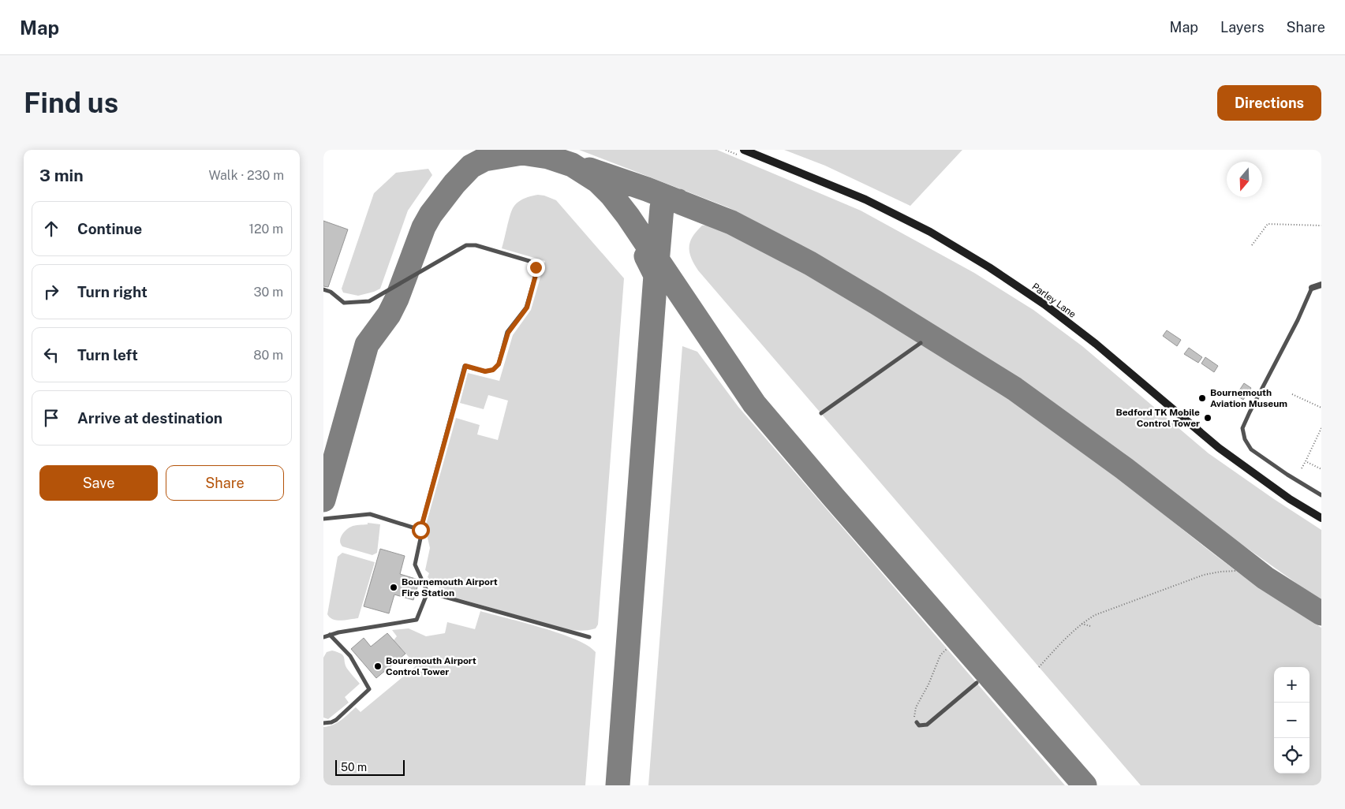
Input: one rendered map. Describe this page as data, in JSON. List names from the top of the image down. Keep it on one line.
{"streets":{"main road":["Parley Lane"]},"places":["Bournemouth Aviation Museum","Bedford TK Mobile Control Tower","Bournemouth Airport Fire Station","Bouremouth Airport Control Tower"],"scale_bar":"50 m","north":"bottom","page":{"header":"Map","nav":["Map","Layers","Share"],"buttons":["Directions",["Save","Share"]],"title":"Find us","heading":["3 min","Walk · 230 m"],"list":[["Continue","120 m"],["Turn right","30 m"],["Turn left","80 m"],"Arrive at destination"],"map_buttons":["+","−"],"scale":"50 m"}}
